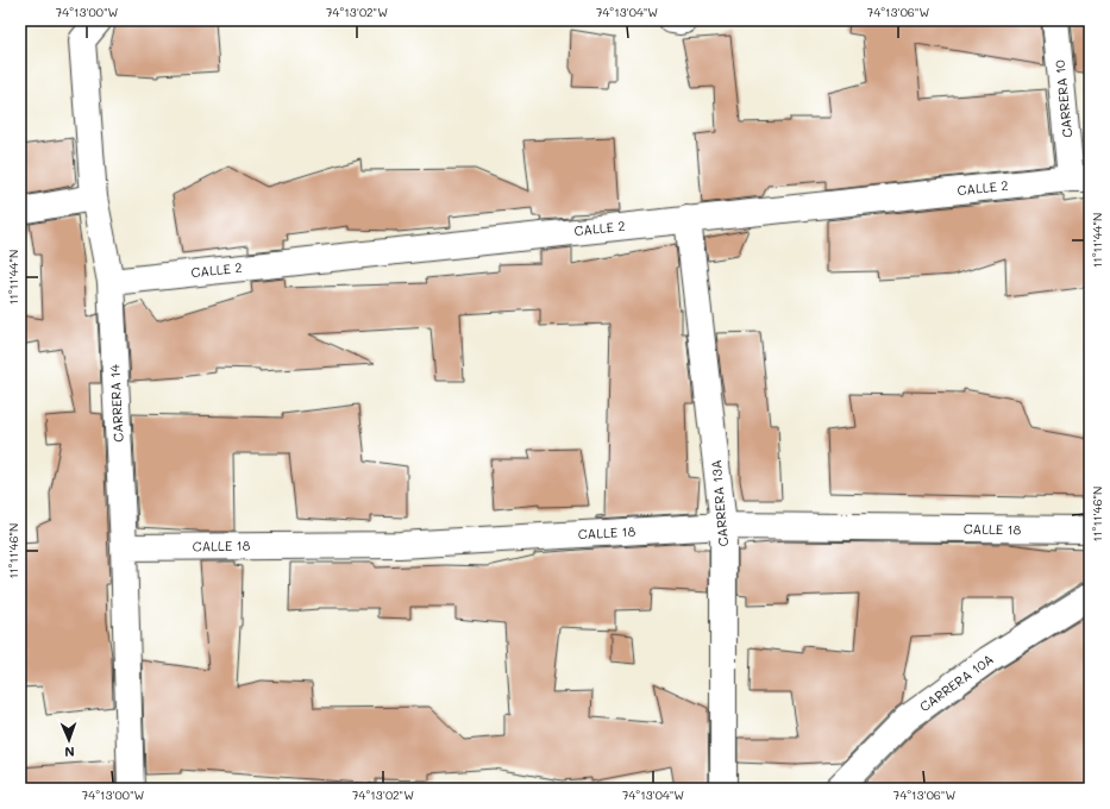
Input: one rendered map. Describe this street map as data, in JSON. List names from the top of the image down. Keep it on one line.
{"streets":{"street":["CARRERA 10","CALLE 2","CARRERA 14","CARRERA 13A","CALLE 18","CARRERA 10A"]},"crossings":[["CARRERA 10","CALLE 2"],["CALLE 2","CARRERA 14"],["CALLE 2","CARRERA 13A"],["CARRERA 14","CALLE 18"],["CARRERA 13A","CALLE 18"]],"north":"bottom","coordinates":["74°13'00\"W","74°13'02\"W","74°13'04\"W","74°13'06\"W","11°11'44\"N","11°11'46\"N"]}
